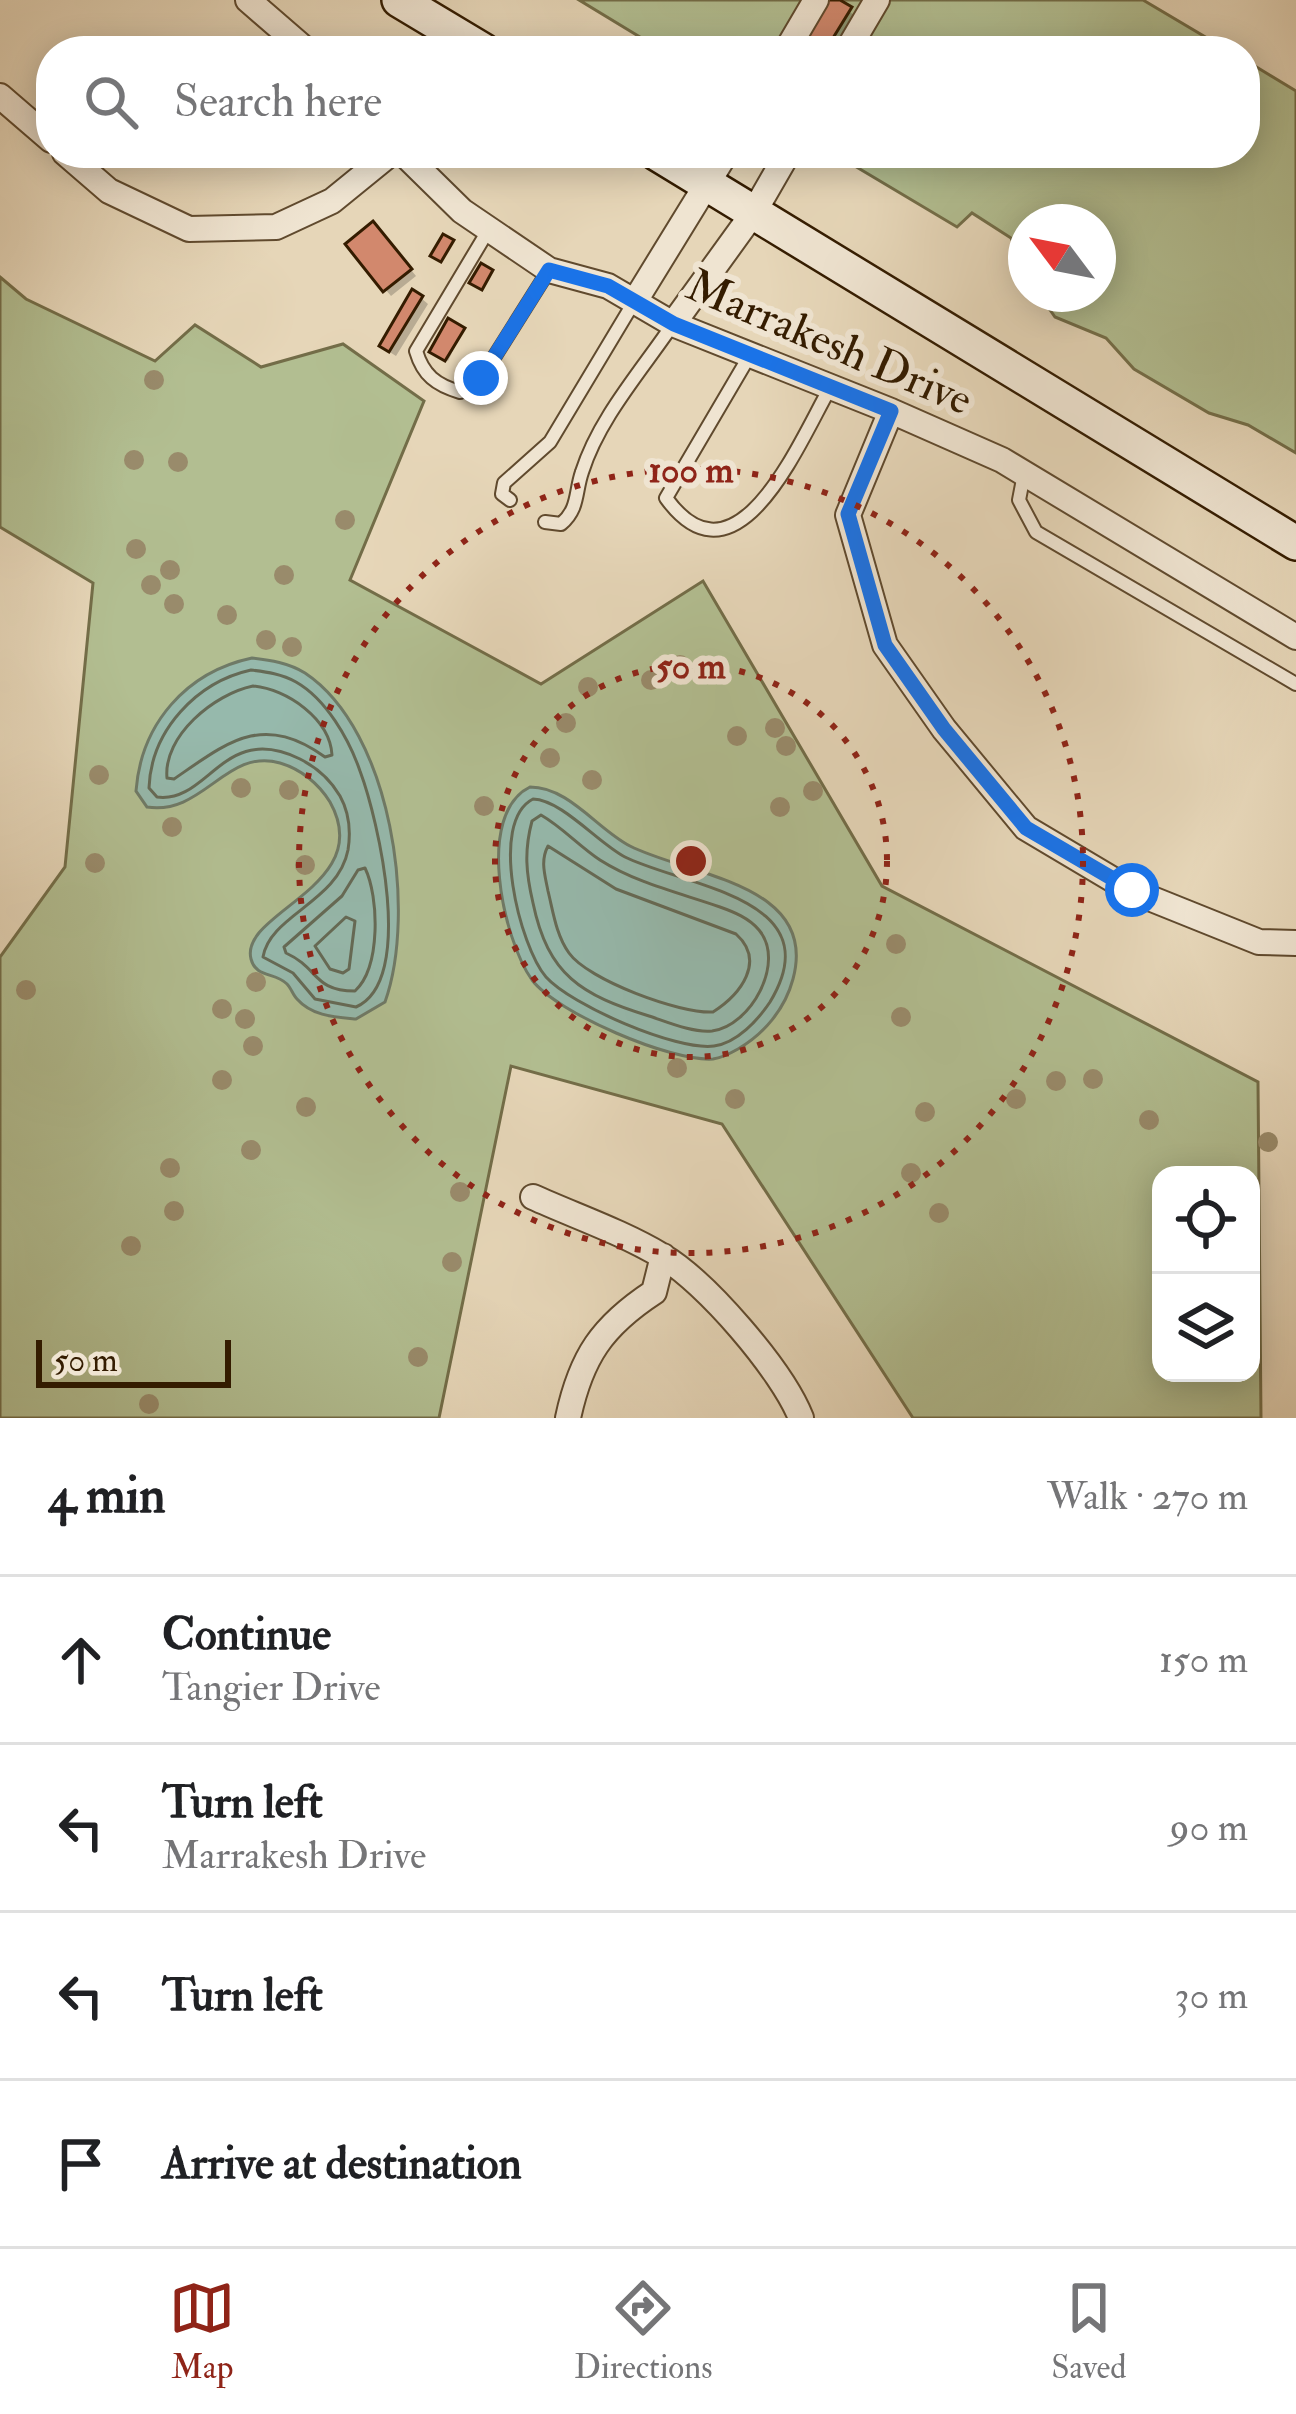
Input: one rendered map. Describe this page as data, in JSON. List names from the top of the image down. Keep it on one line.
{"streets":{"street":["Marrakesh Drive"]},"scale_bar":"50 m","north":"top left","page":{"search":"Search here","scale":"50 m","heading":["4 min","Walk · 270 m"],"list":[["Continue","Tangier Drive","150 m"],["Turn left","Marrakesh Drive","90 m"],["Turn left","30 m"],"Arrive at destination"],"nav":["Map","Directions","Saved"]},"rings":["100 m","50 m"]}
